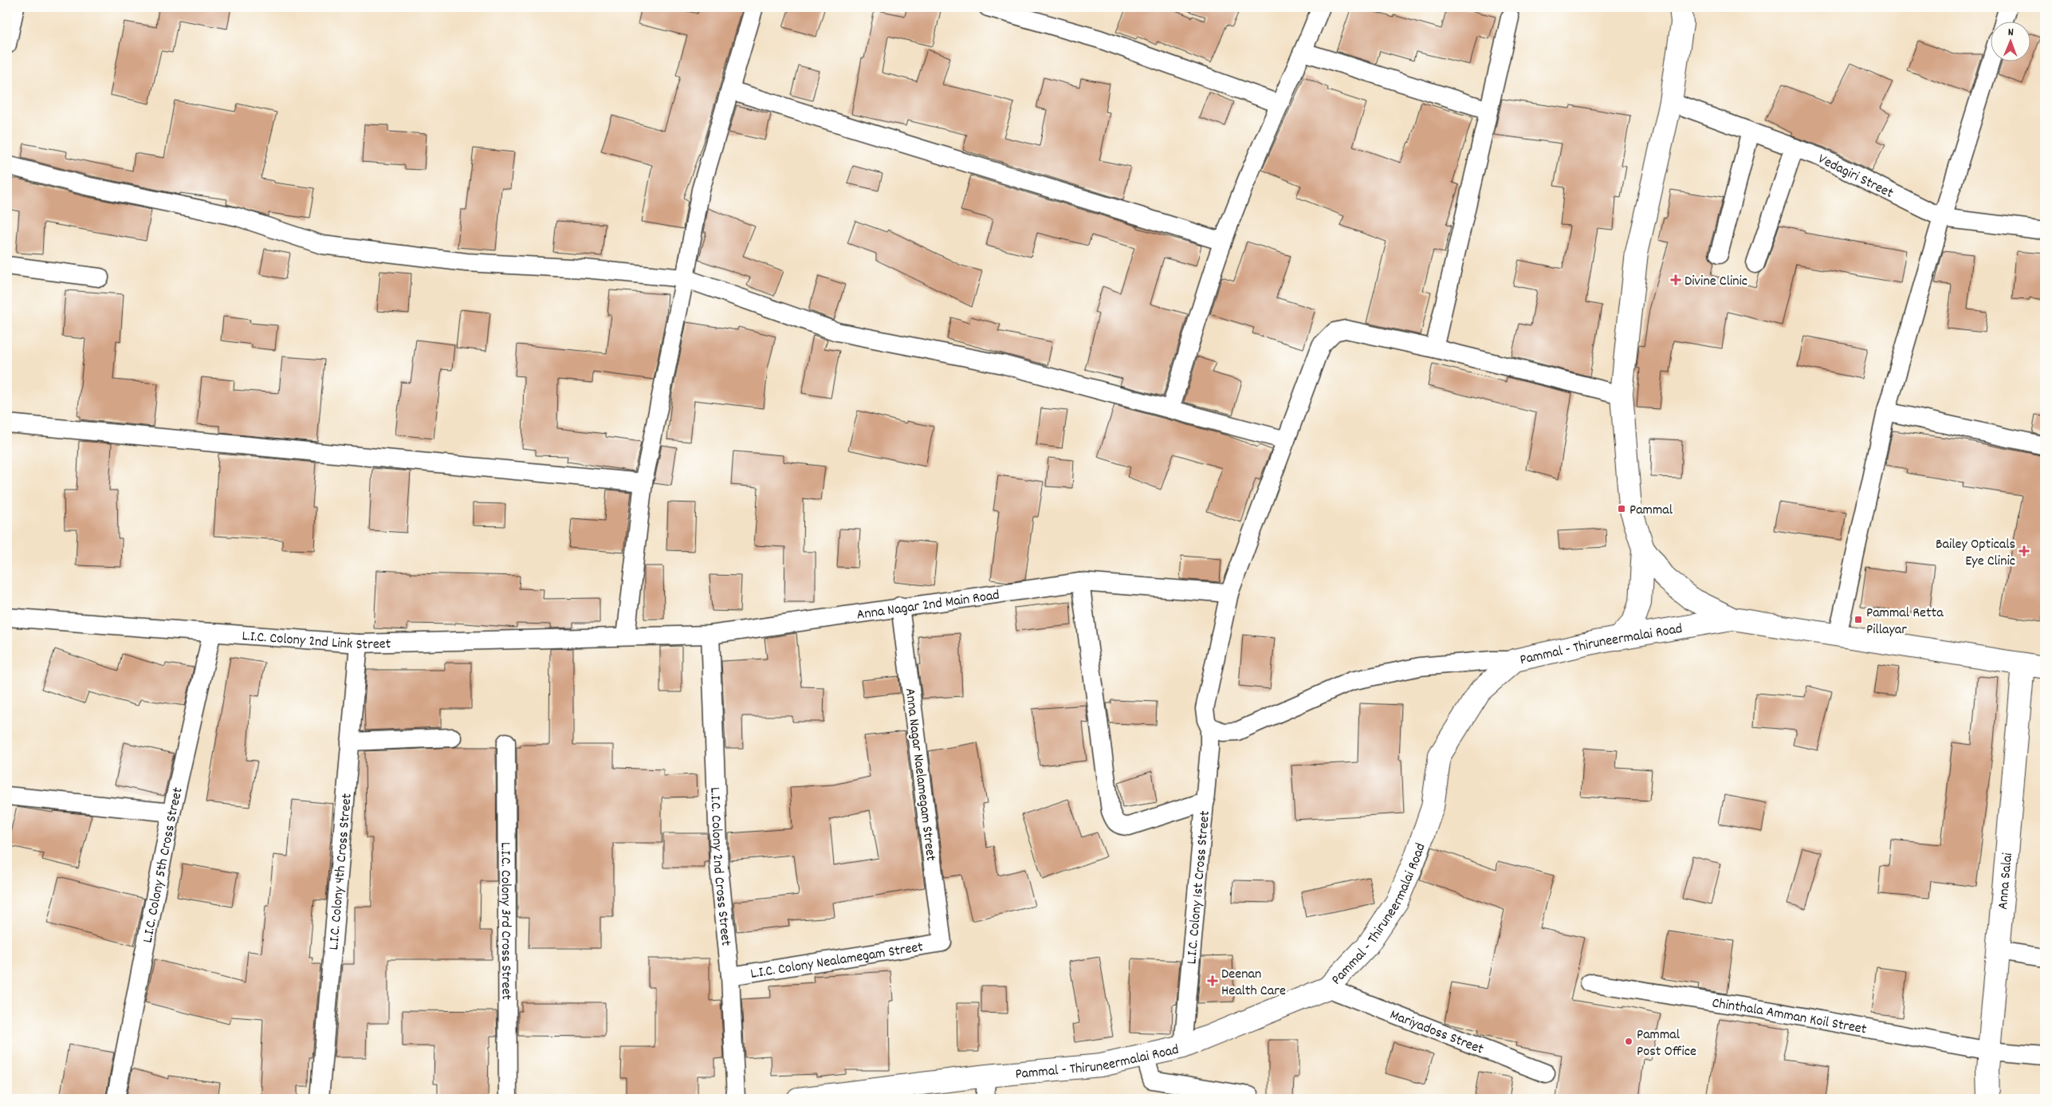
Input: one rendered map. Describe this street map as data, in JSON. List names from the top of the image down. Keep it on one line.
{"streets":{"street":["Vedagiri Street","Anna Nagar 2nd Main Road","L.I.C. Colony 2nd Link Street","Pammal - Thiruneermalai Road","Anna Nagar Naelamegam Street","L.I.C. Colony 5th Cross Street","L.I.C. Colony 2nd Cross Street","L.I.C. Colony 4th Cross Street","Anna Salai","L.I.C. Colony 1st Cross Street","L.I.C. Colony 3rd Cross Street","L.I.C. Colony Nealamegam Street","Chinthala Amman Koil Street","Mariyadoss Street"]},"crossings":[["Anna Nagar 2nd Main Road","L.I.C. Colony 2nd Link Street"],["Anna Nagar 2nd Main Road","Anna Nagar Naelamegam Street"],["Anna Nagar 2nd Main Road","L.I.C. Colony 2nd Cross Street"],["Anna Nagar 2nd Main Road","L.I.C. Colony 1st Cross Street"],["L.I.C. Colony 2nd Link Street","L.I.C. Colony 5th Cross Street"],["L.I.C. Colony 2nd Link Street","L.I.C. Colony 4th Cross Street"],["Pammal - Thiruneermalai Road","L.I.C. Colony 1st Cross Street"],["Pammal - Thiruneermalai Road","Mariyadoss Street"],["Anna Nagar Naelamegam Street","L.I.C. Colony Nealamegam Street"],["L.I.C. Colony 2nd Cross Street","L.I.C. Colony Nealamegam Street"],["Anna Salai","Chinthala Amman Koil Street"]],"places":{"health":["Divine Clinic","Bailey Opticals Eye Clinic","Deenan Health Care"],"transit":["Pammal","Pammal Retta Pillayar"],"other":["Pammal Post Office"]},"north":"top"}
